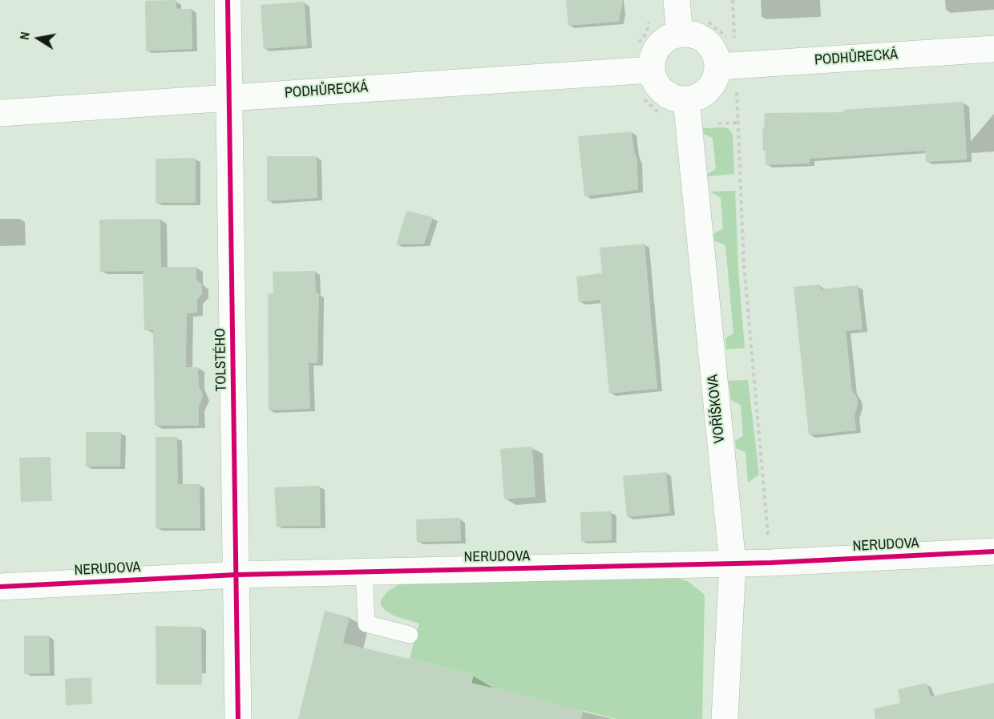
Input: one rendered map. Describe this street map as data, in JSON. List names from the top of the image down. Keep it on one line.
{"streets":{"street":["PODHŮRECKÁ","TOLSTÉHO","VOŘÍŠKOVA","NERUDOVA"]},"crossings":[["PODHŮRECKÁ","TOLSTÉHO"],["PODHŮRECKÁ","VOŘÍŠKOVA"],["TOLSTÉHO","NERUDOVA"],["VOŘÍŠKOVA","NERUDOVA"]],"north":"left"}
